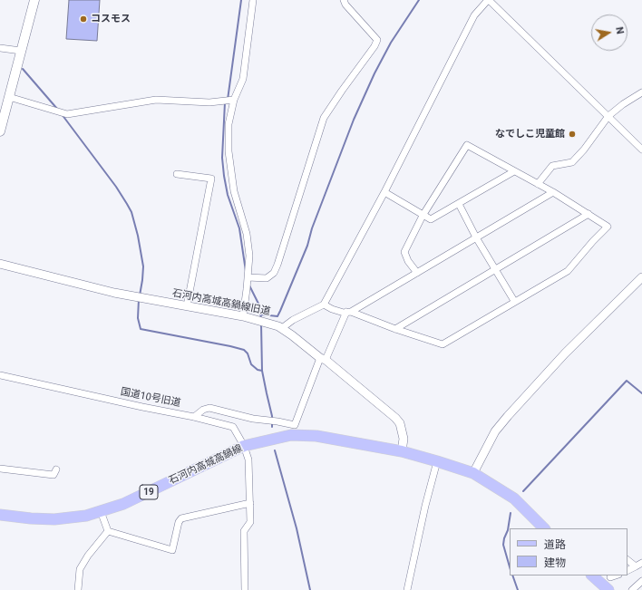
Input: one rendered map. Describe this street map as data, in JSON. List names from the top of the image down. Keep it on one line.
{"streets":{"main road":["石河内高城高鍋線","19"],"street":["石河内高城高鍋線旧道","国道10号旧道"]},"crossings":[["石河内高城高鍋線旧道","石河内高城高鍋線"],["国道10号旧道","石河内高城高鍋線"]],"places":["コスモス","なでしこ児童館"],"legend":["道路","建物"],"north":"right"}
